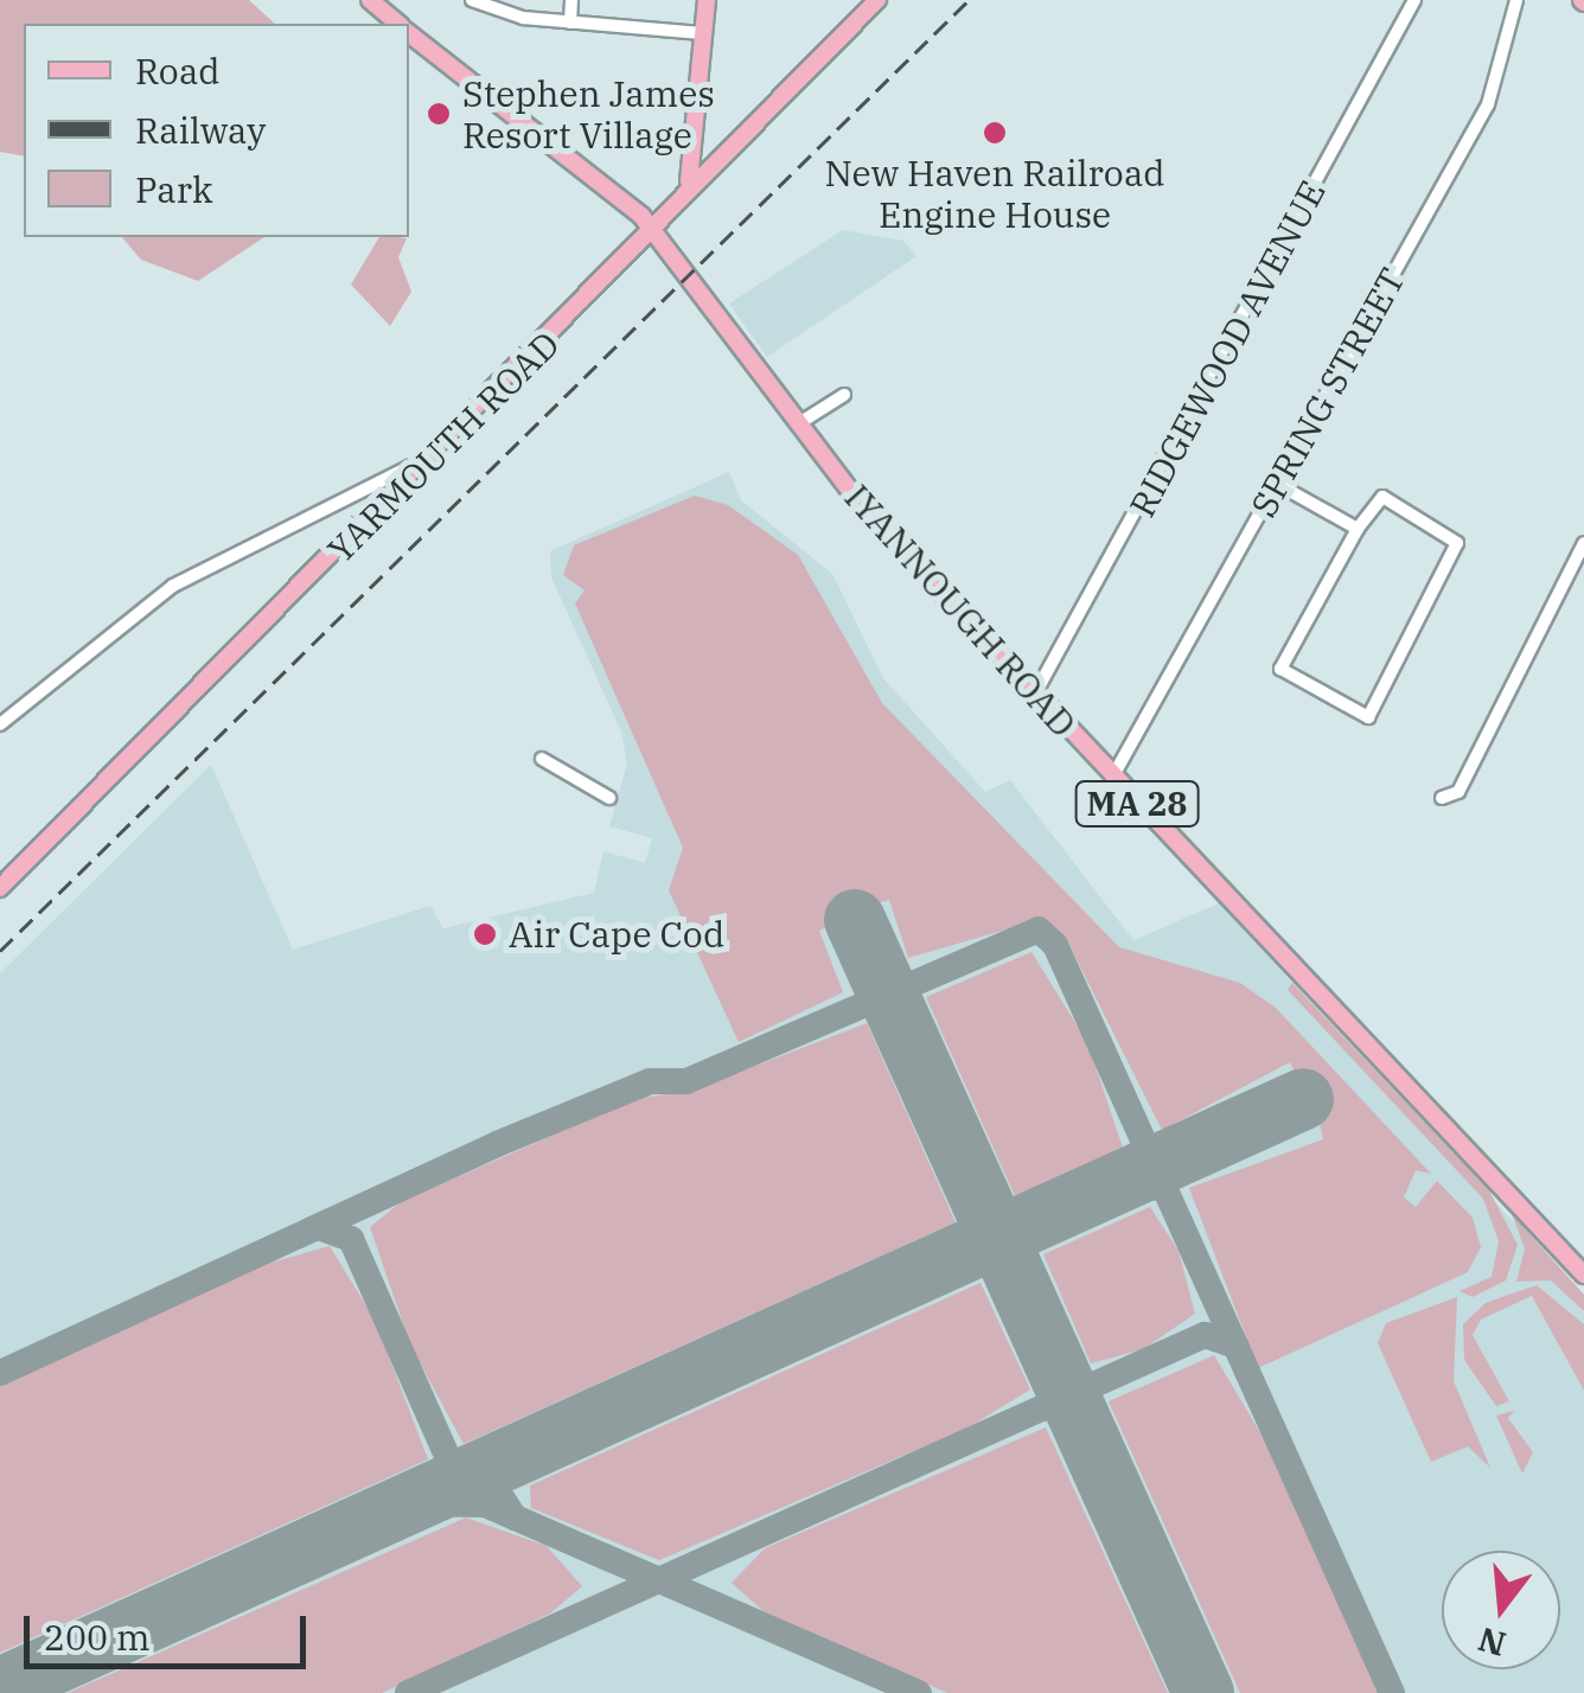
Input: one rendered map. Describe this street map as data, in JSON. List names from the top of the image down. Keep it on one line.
{"streets":{"main road":["YARMOUTH ROAD","IYANNOUGH ROAD","MA 28"],"street":["RIDGEWOOD AVENUE","SPRING STREET"]},"crossings":[["RIDGEWOOD AVENUE","IYANNOUGH ROAD"],["SPRING STREET","IYANNOUGH ROAD"],["YARMOUTH ROAD","IYANNOUGH ROAD"]],"places":["Stephen James Resort Village","New Haven Railroad Engine House","Air Cape Cod"],"legend":["Road","Railway","Park"],"scale_bar":"200 m","north":"bottom"}
